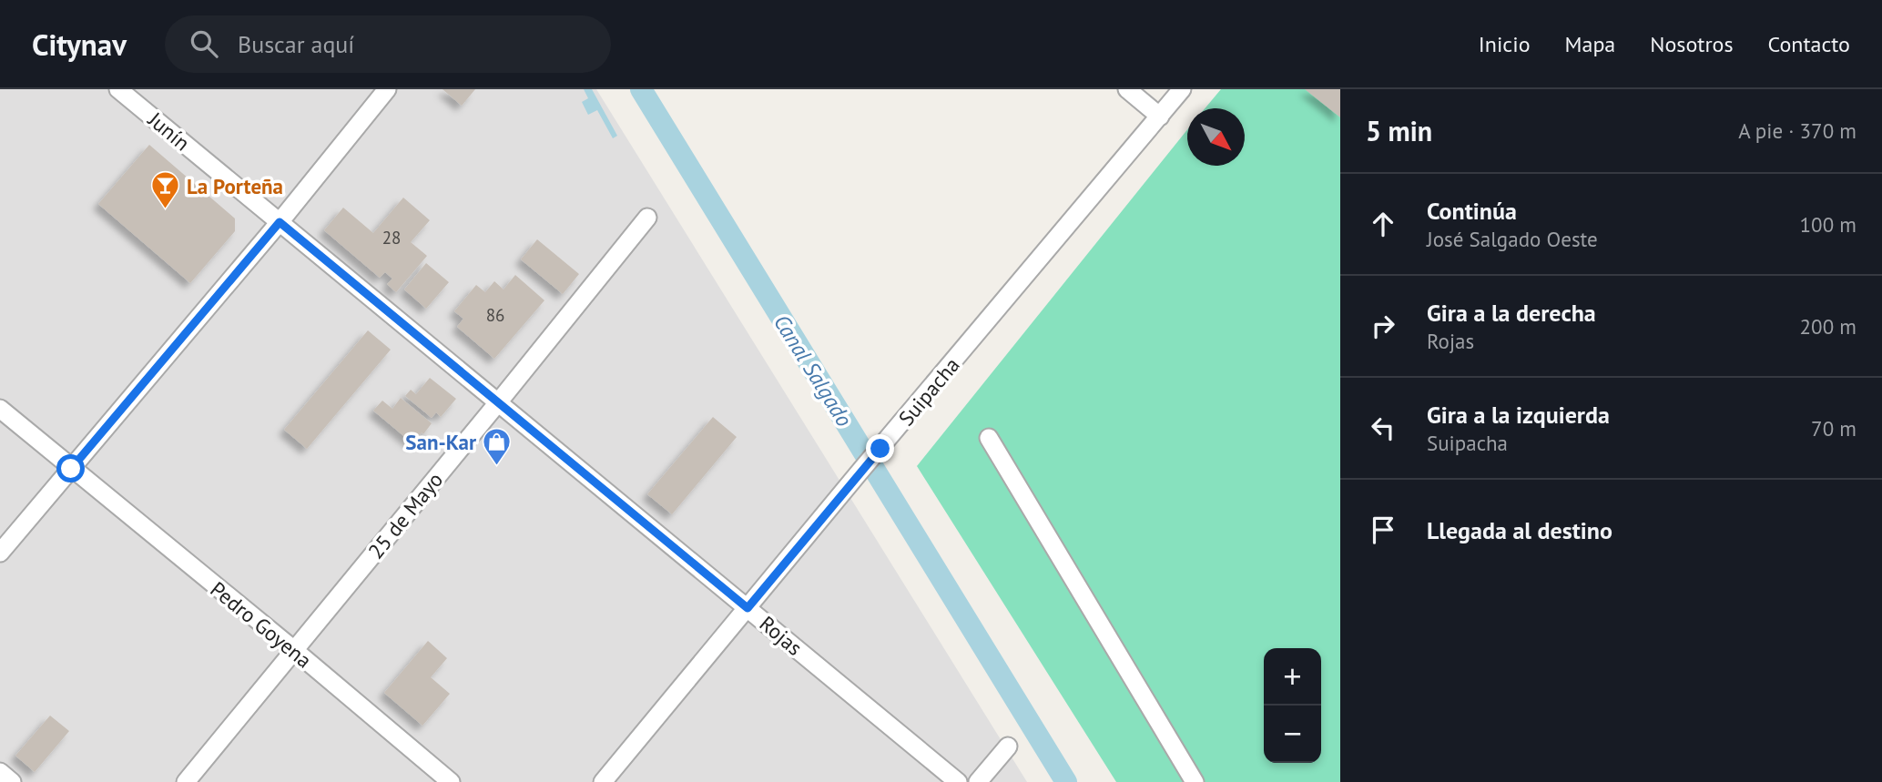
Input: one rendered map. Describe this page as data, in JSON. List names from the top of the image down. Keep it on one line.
{"streets":{"street":["Junín","Suipacha","25 de Mayo","Pedro Goyena","Rojas"]},"crossings":[["Junín","Rojas"],["Suipacha","Rojas"],["25 de Mayo","Pedro Goyena"],["25 de Mayo","Rojas"]],"water":["Canal Salgado"],"places":{"bar":["La Porteña"],"shop":["San-Kar"]},"house_numbers":["28","86"],"north":"bottom right","page":{"header":"Citynav","search":"Buscar aquí","nav":["Inicio","Mapa","Nosotros","Contacto"],"heading":["5 min","A pie · 370 m"],"list":[["Continúa","José Salgado Oeste","100 m"],["Gira a la derecha","Rojas","200 m"],["Gira a la izquierda","Suipacha","70 m"],"Llegada al destino"],"map_buttons":["+","−"]}}
